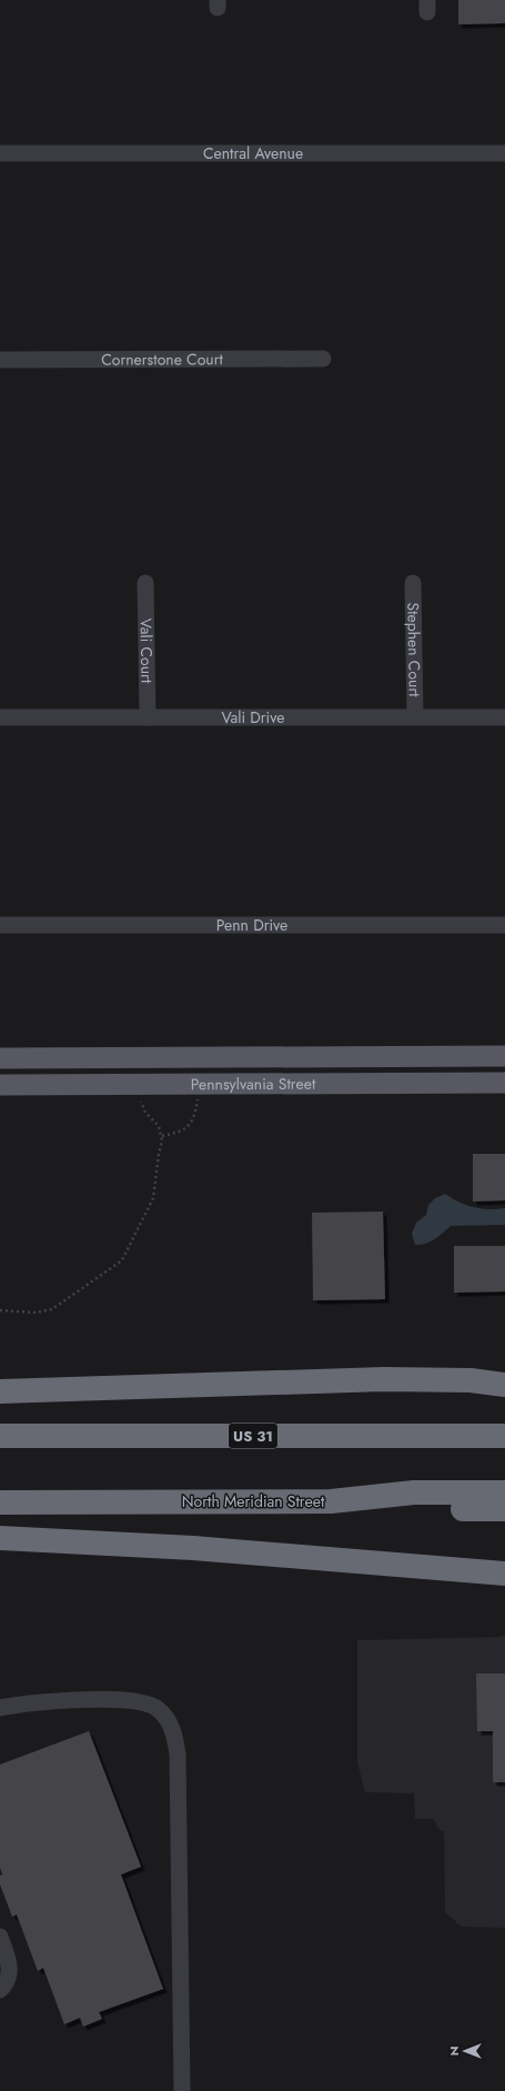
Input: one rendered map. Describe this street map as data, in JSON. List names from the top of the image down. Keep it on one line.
{"streets":{"highway":["US 31","North Meridian Street"],"main road":["Pennsylvania Street"],"street":["Central Avenue","Cornerstone Court","Stephen Court","Vali Court","Vali Drive","Penn Drive"]},"crossings":[["Stephen Court","Vali Drive"],["Vali Court","Vali Drive"]],"north":"left"}
